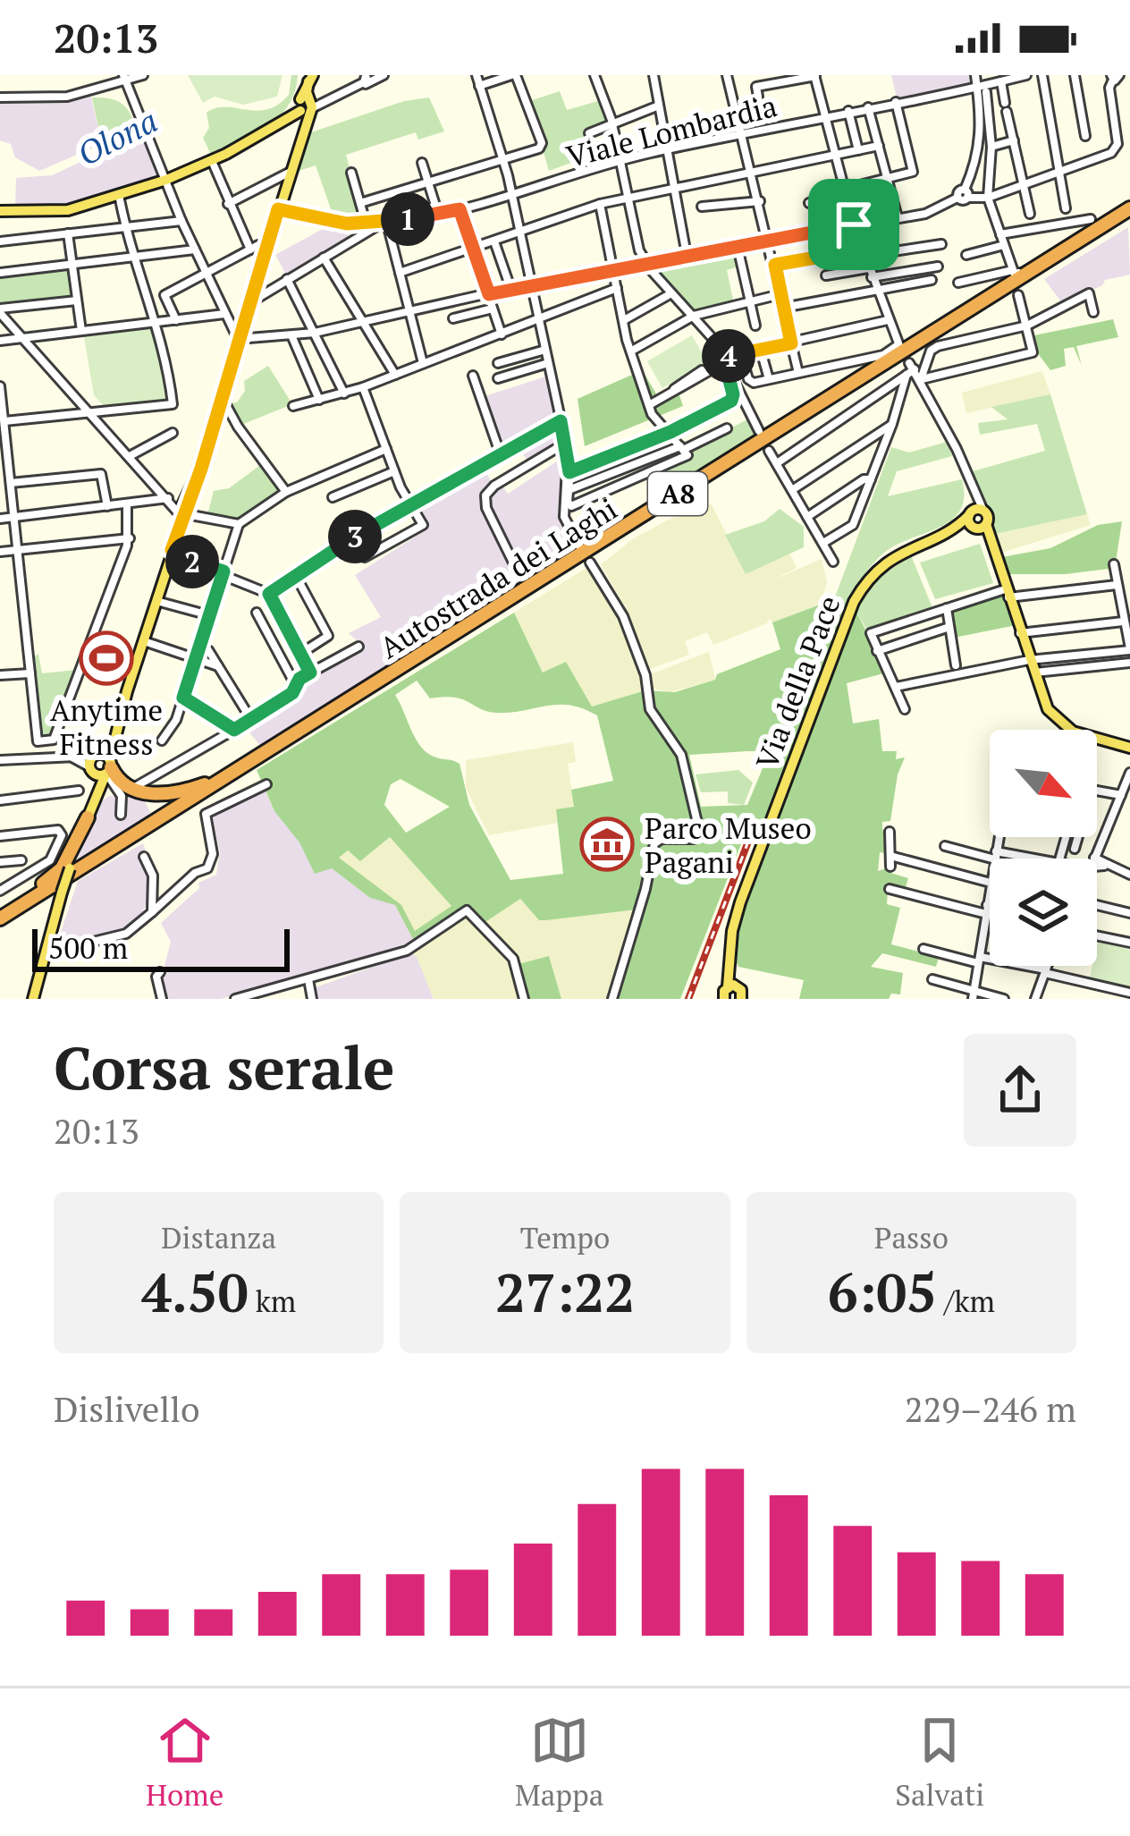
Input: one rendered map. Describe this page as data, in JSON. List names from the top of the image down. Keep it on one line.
{"streets":{"highway":["A8","Autostrada dei Laghi"],"main road":["Via della Pace"],"street":["Viale Lombardia"]},"water":["Olona"],"places":{"sports":["Anytime Fitness"],"museum":["Parco Museo Pagani"]},"scale_bar":"500 m","north":"bottom right","page":{"status":"20:13","pins":["1","4","3","2"],"scale":"500 m","heading":["Corsa serale","20:13"],"stats":[["Distanza","4.50 km"],["Tempo","27:22"],["Passo","6:05 /km"]],"chart":["Dislivello","229–246 m"],"tabs":["Home","Mappa","Salvati"]}}
